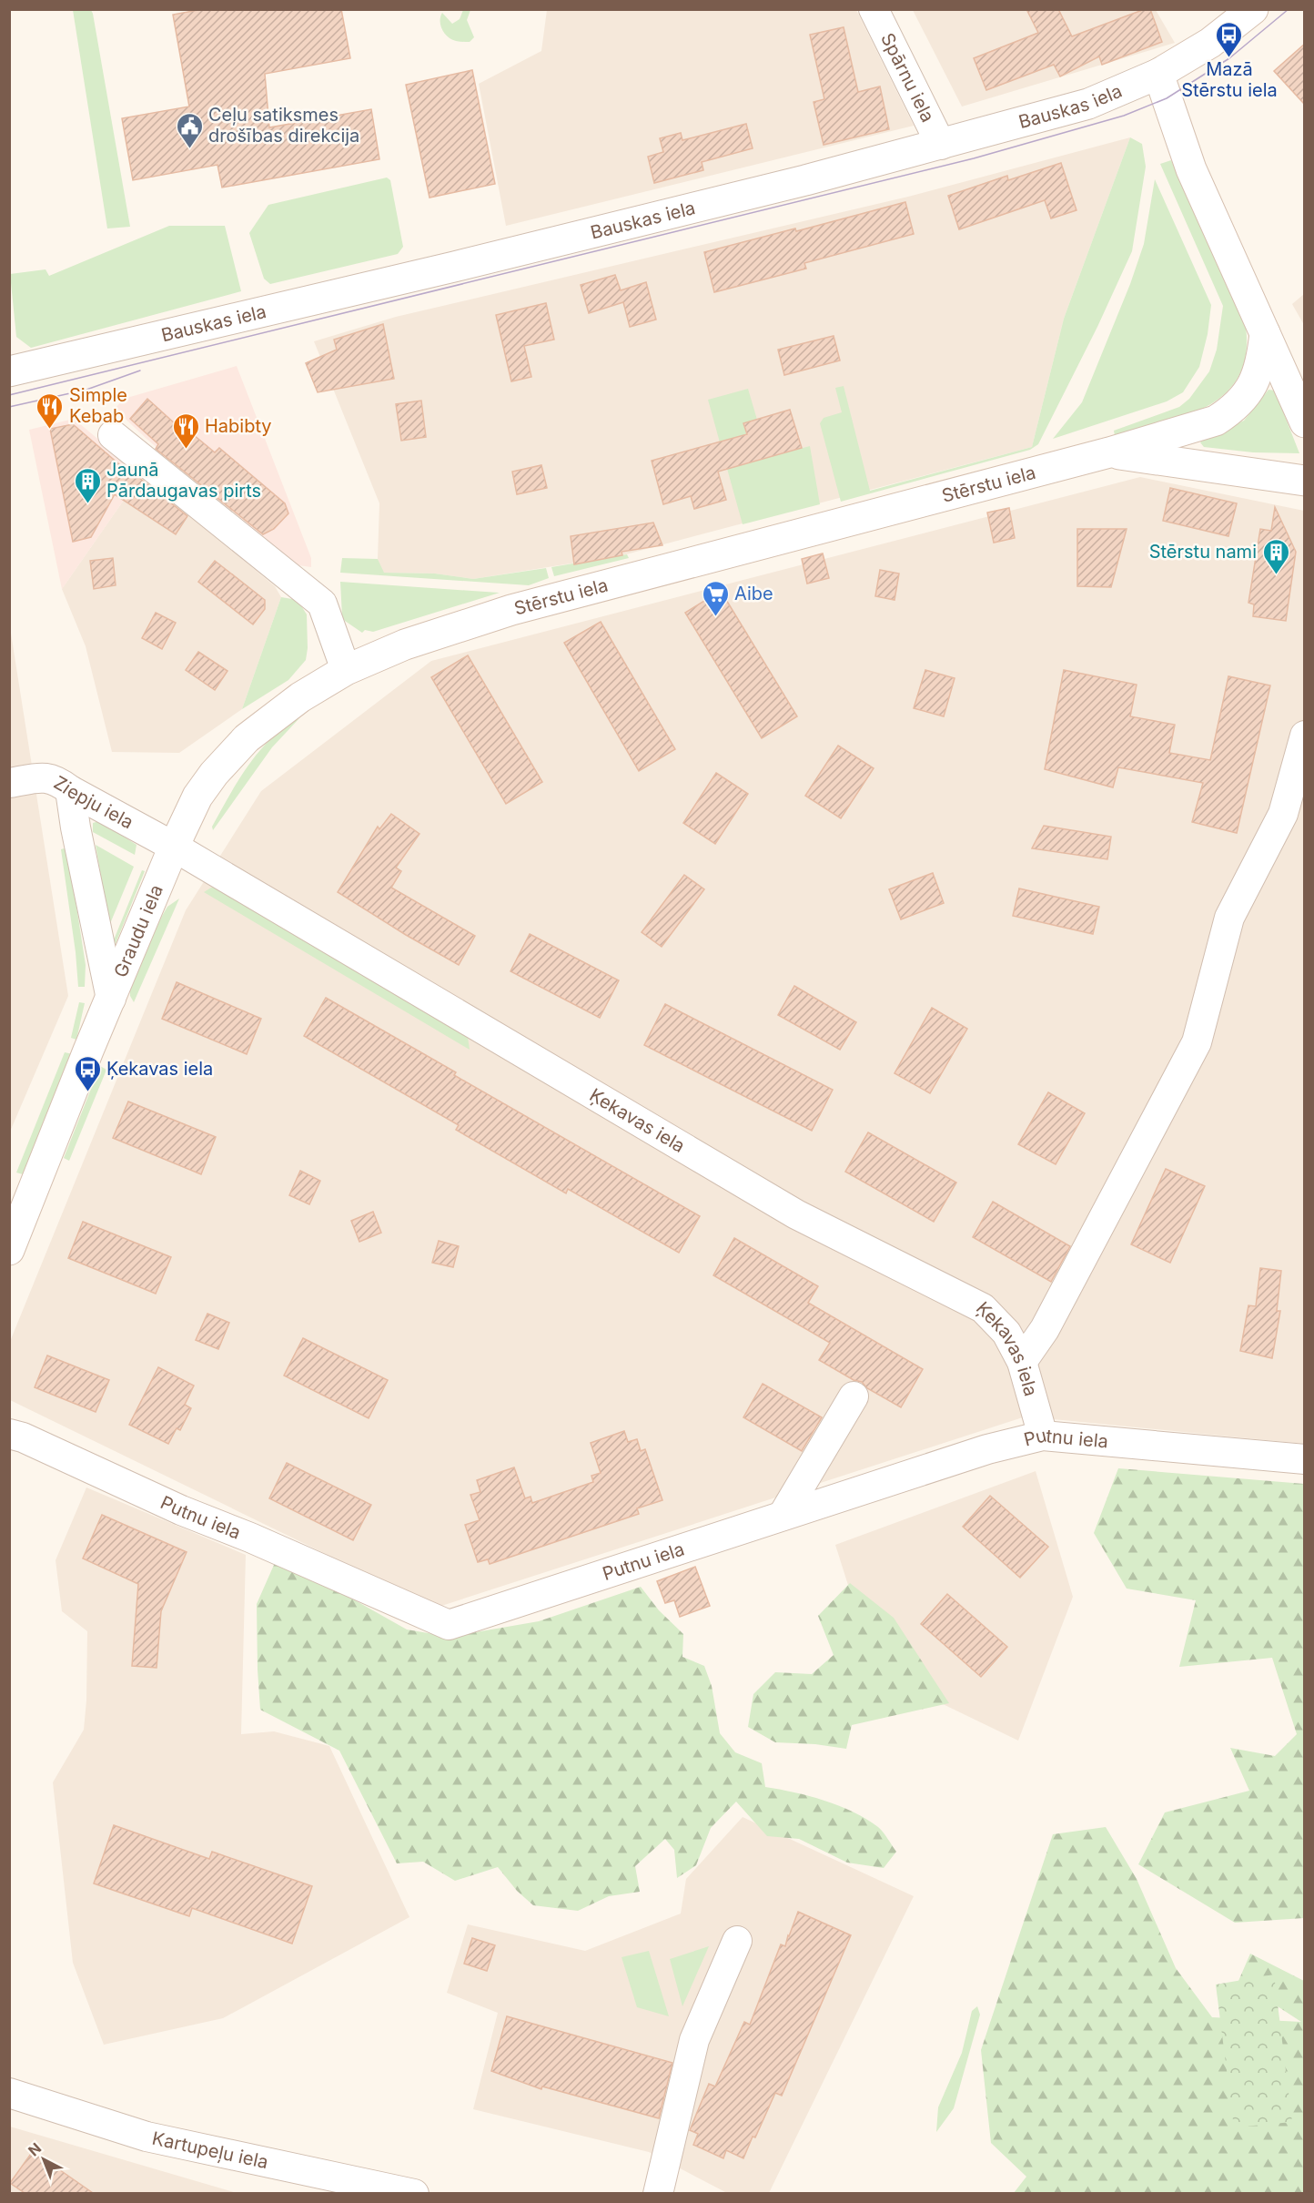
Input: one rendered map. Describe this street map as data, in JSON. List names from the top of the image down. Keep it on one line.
{"streets":{"main road":["Bauskas iela","Stērstu iela","Graudu iela"],"street":["Spārnu iela","Ziepju iela","Ķekavas iela","Putnu iela","Kartupeļu iela"]},"crossings":[["Spārnu iela","Bauskas iela"],["Stērstu iela","Graudu iela"],["Ziepju iela","Graudu iela"],["Ziepju iela","Ķekavas iela"],["Graudu iela","Ķekavas iela"],["Ķekavas iela","Putnu iela"]],"places":{"bus stop":["Mazā Stērstu iela","Ķekavas iela"],"public building":["Ceļu satiksmes drošības direkcija"],"restaurant":["Simple Kebab","Habibty"],"building":["Jaunā Pārdaugavas pirts","Stērstu nami"],"supermarket":["Aibe"]},"north":"top left"}
